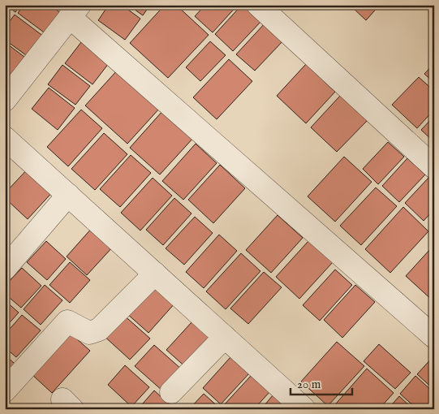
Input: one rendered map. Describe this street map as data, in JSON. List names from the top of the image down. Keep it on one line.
{"scale_bar":"20 m"}
